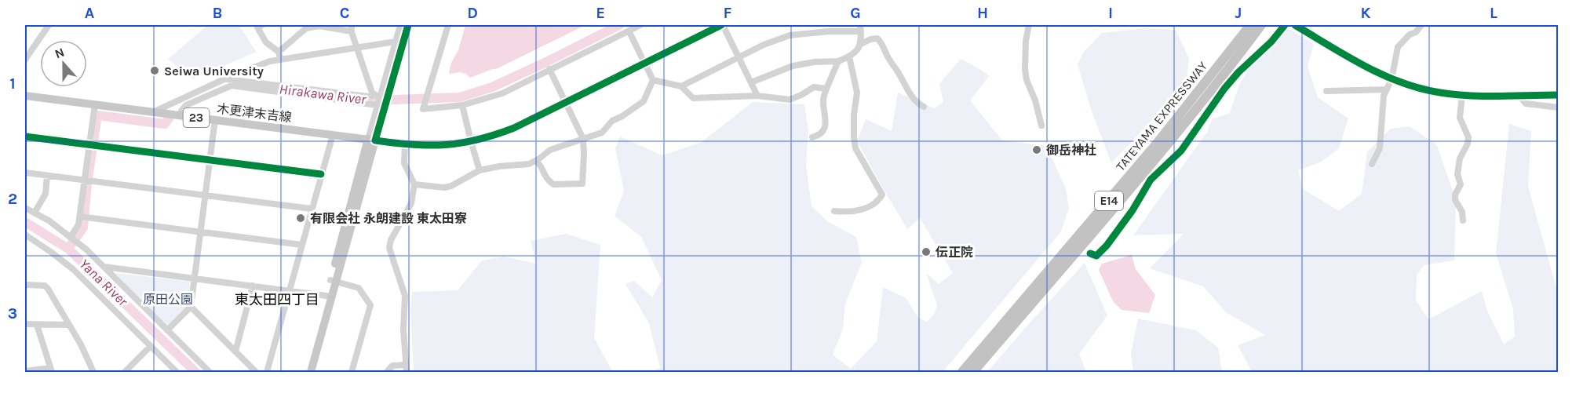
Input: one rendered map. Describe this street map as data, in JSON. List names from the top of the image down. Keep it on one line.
{"streets":{"highway":["TATEYAMA EXPRESSWAY","E14"],"main road":["木更津末吉線","23"]},"districts":["東太田四丁目"],"water":["Hirakawa River","Yana River"],"parks":["原田公園"],"places":["Seiwa University","御岳神社","有限会社 永朗建設 東太田寮","伝正院"],"north":"top","grid":{"columns":["A","B","C","D","E","F","G","H","I","J","K","L"],"rows":["1","2","3"]}}
